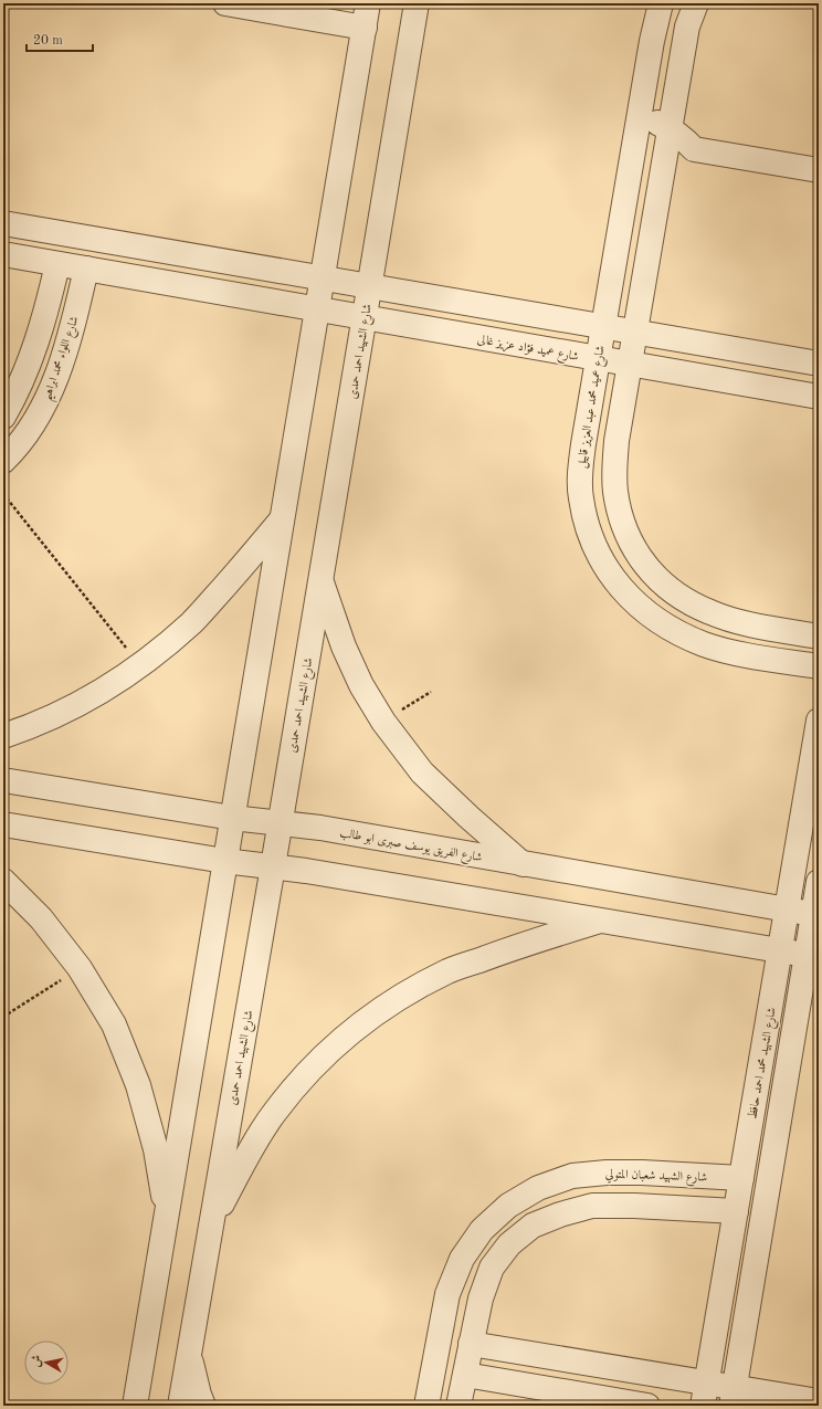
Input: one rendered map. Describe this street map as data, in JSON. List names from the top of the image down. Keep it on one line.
{"streets":{"street":["شارع عميد فؤاد عزيز غالى","شارع الشهيد احمد حمدى","شارع اللواء محمد ابراهيم","شارع عميد محمد عبد العزيز قابيل","شارع الفريق يوسف صبرى ابو طالب","شارع الشهيد محمد احمد حافظ","شارع الشهيد شعبان المتولي"]},"crossings":[["شارع عميد فؤاد عزيز غالى","شارع الشهيد احمد حمدى"],["شارع عميد فؤاد عزيز غالى","شارع اللواء محمد ابراهيم"],["شارع عميد فؤاد عزيز غالى","شارع عميد محمد عبد العزيز قابيل"],["شارع الشهيد احمد حمدى","شارع الفريق يوسف صبرى ابو طالب"],["شارع الفريق يوسف صبرى ابو طالب","شارع الشهيد محمد احمد حافظ"],["شارع الشهيد محمد احمد حافظ","شارع الشهيد شعبان المتولي"]],"scale_bar":"20 m","north":"left"}
